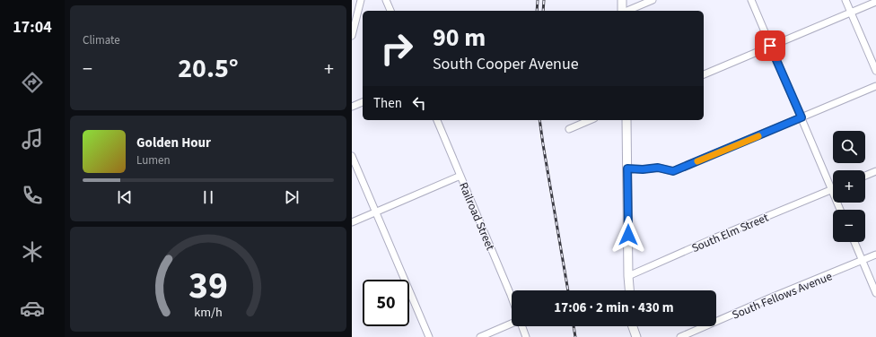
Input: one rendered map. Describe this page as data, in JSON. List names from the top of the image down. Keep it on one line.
{"streets":{"street":["Railroad Street","South Elm Street","South Fellows Avenue"]},"page":{"tabs":"17:04","tile":"Climate","turn":["90 m","South Cooper Avenue"],"heat":["−","20.5°","+"],"then":"Then","song":["Golden Hour","Lumen"],"map_buttons":["+","−"],"limit":"50","trip":"17:06 · 2 min · 430 m","gauge":["39","km/h"]}}
